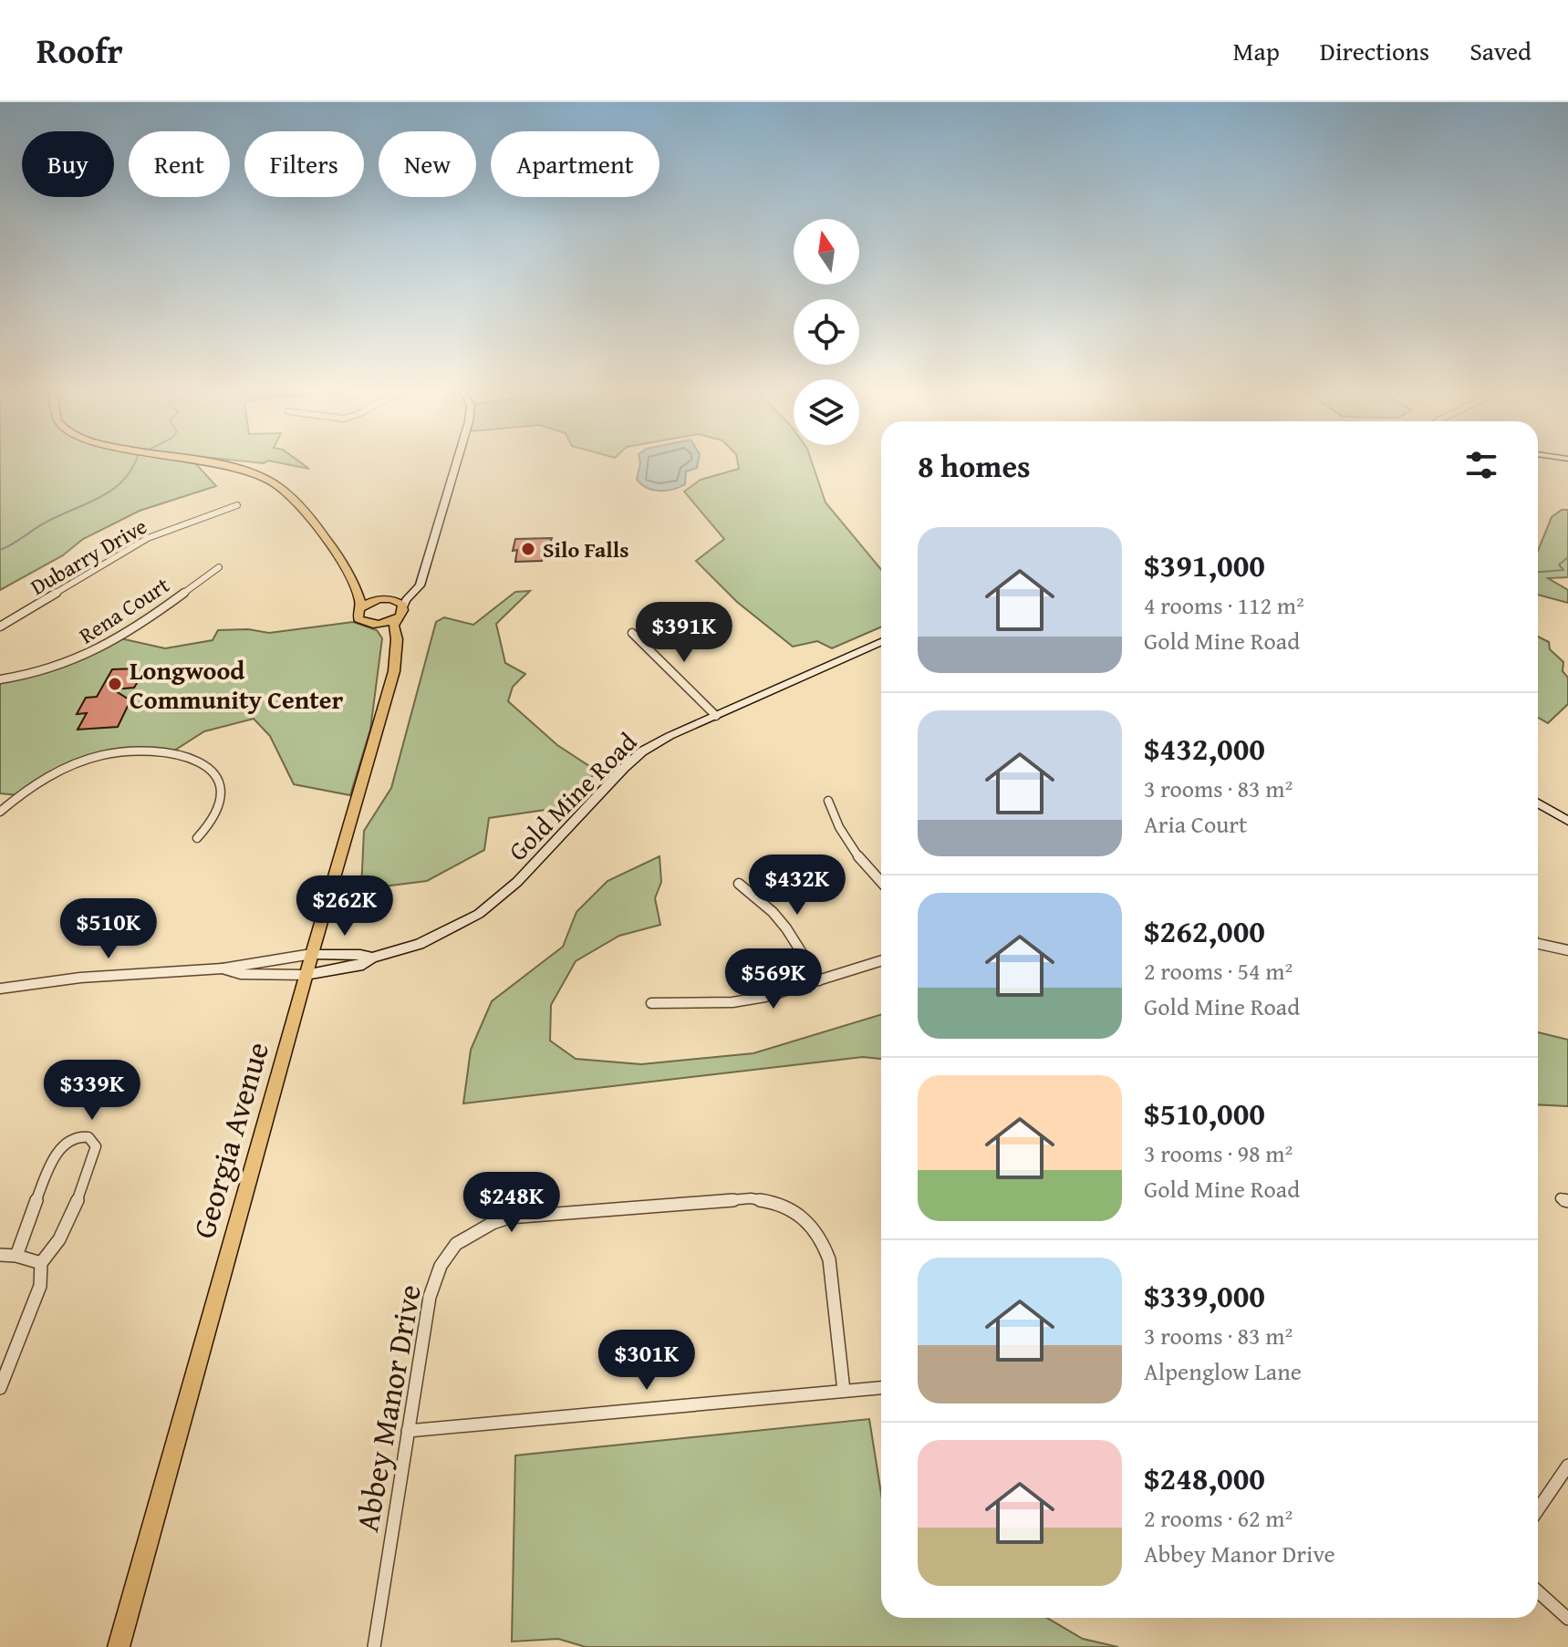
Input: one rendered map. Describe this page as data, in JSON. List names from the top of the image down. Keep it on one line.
{"streets":{"main road":["Georgia Avenue"],"street":["Dubarry Drive","Rena Court","Gold Mine Road","Abbey Manor Drive"]},"crossings":[["Gold Mine Road","Georgia Avenue"]],"places":["Silo Falls","Longwood Community Center"],"north":"top","page":{"header":"Roofr","nav":["Map","Directions","Saved"],"chip":["Buy","Rent","Filters","New","Apartment"],"heading":"8 homes","list":[{"name":"$391,000","note":"4 rooms · 112 m² · Gold Mine Road"},{"name":"$432,000","note":"3 rooms · 83 m² · Aria Court"},{"name":"$262,000","note":"2 rooms · 54 m² · Gold Mine Road"},{"name":"$510,000","note":"3 rooms · 98 m² · Gold Mine Road"},{"name":"$339,000","note":"3 rooms · 83 m² · Alpenglow Lane"},{"name":"$248,000","note":"2 rooms · 62 m² · Abbey Manor Drive"}],"price":["$391K","$432K","$262K","$510K","$569K","$339K","$248K","$301K"]}}
